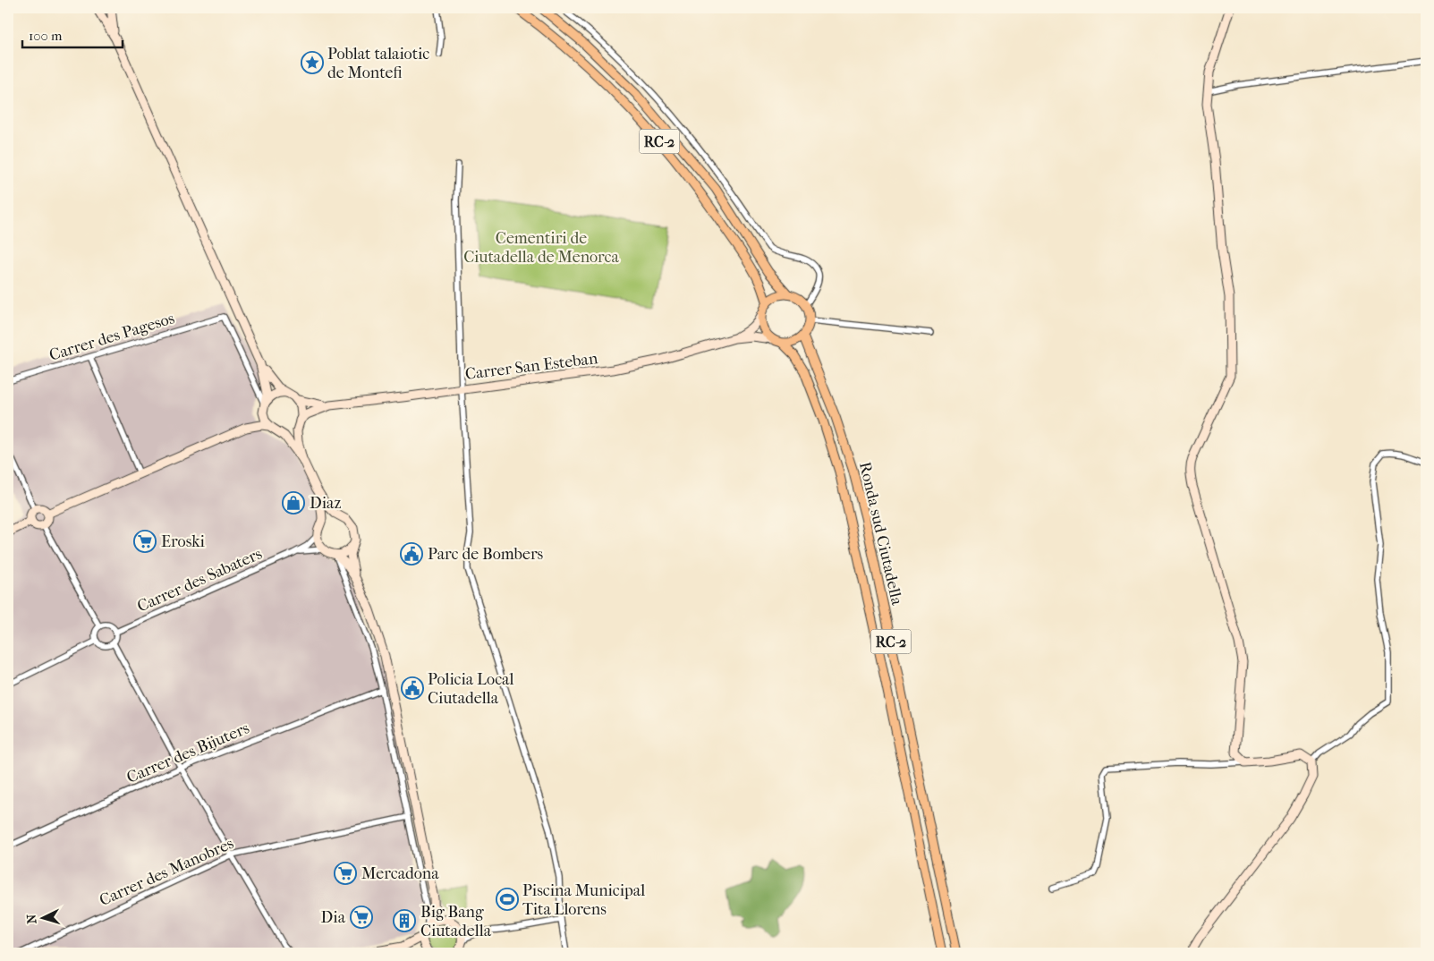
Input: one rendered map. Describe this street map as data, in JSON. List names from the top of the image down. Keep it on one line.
{"streets":{"main road":["RC-2","Ronda sud Ciutadella"],"street":["Carrer des Pagesos","Carrer San Esteban","Carrer des Sabaters","Carrer des Bijuters","Carrer des Manobres"]},"crossings":[["RC-2","Carrer San Esteban"],["RC-2","Ronda sud Ciutadella"],["Carrer des Pagesos","Carrer San Esteban"],["Carrer San Esteban","Ronda sud Ciutadella"]],"parks":["Cementiri de Ciutadella de Menorca"],"places":{"place":["Poblat talaiotic de Montefi"],"shop":["Diaz"],"supermarket":["Eroski","Mercadona","Dia"],"public building":["Parc de Bombers","Policia Local Ciutadella"],"sports":["Piscina Municipal Tita Llorens"],"building":["Big Bang Ciutadella"]},"scale_bar":"100 m","north":"left"}
